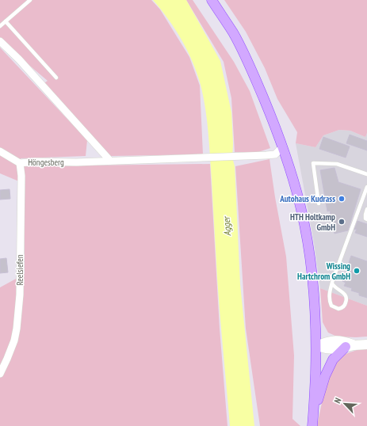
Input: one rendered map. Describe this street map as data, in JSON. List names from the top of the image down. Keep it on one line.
{"streets":{"street":["Höngesberg","Reelsiefen"]},"crossings":[["Höngesberg","Reelsiefen"]],"water":["Agger"],"places":["Autohaus Kudrass","HTH Holtkamp GmbH","Wissing Hartchrom GmbH"],"north":"top left"}
